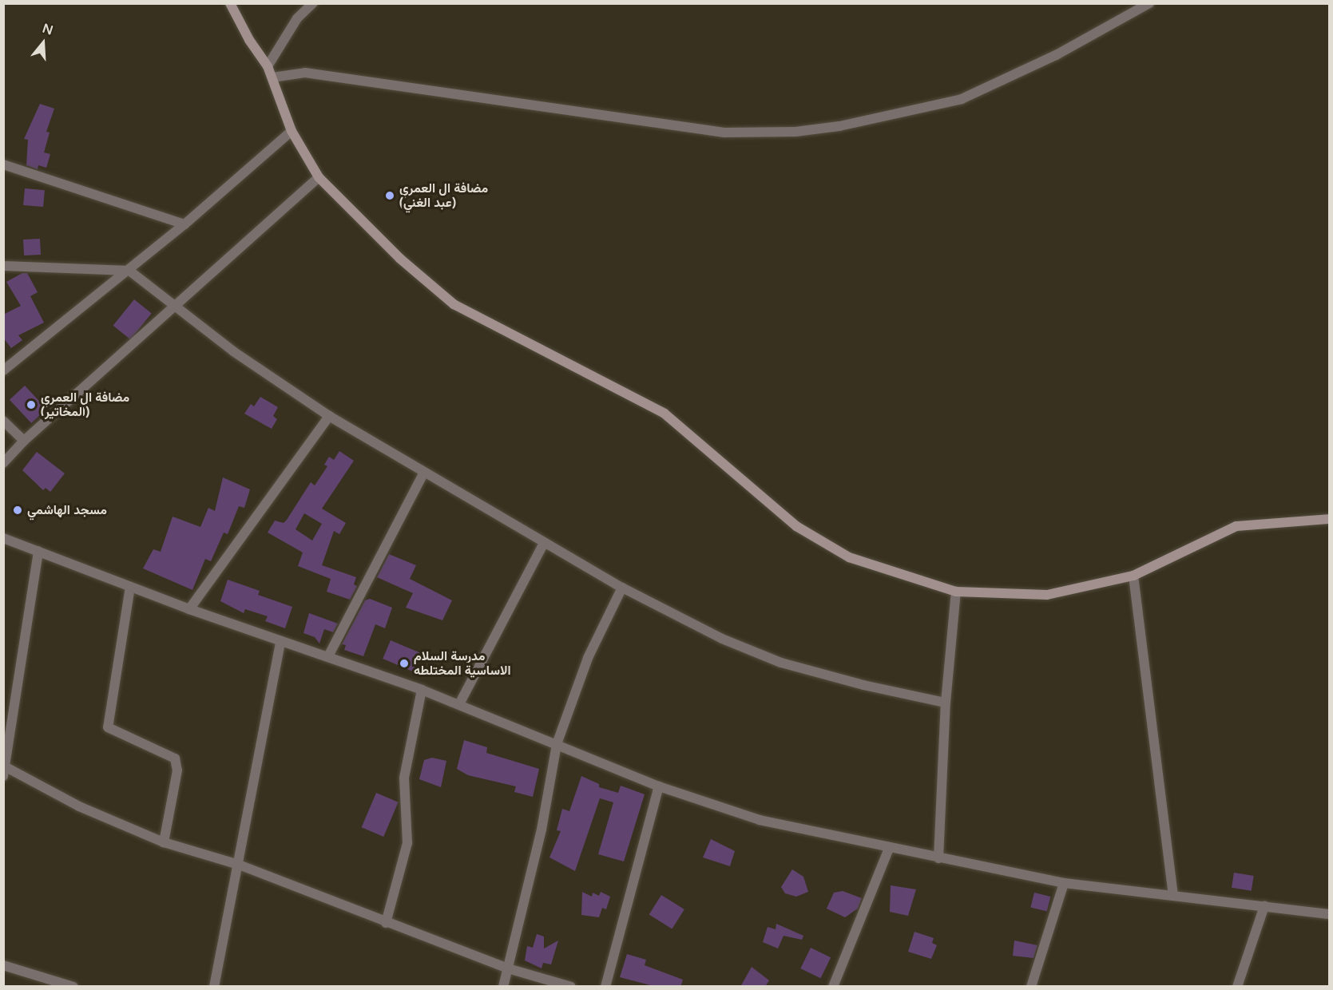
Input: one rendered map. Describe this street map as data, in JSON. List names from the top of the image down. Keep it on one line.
{"places":["مضافة ال العمري (عبد الغني)","مضافة ال العمري (المخاتير)","مسجد الهاشمي","مدرسة السلام الاساسية المختلطه"],"north":"top"}
